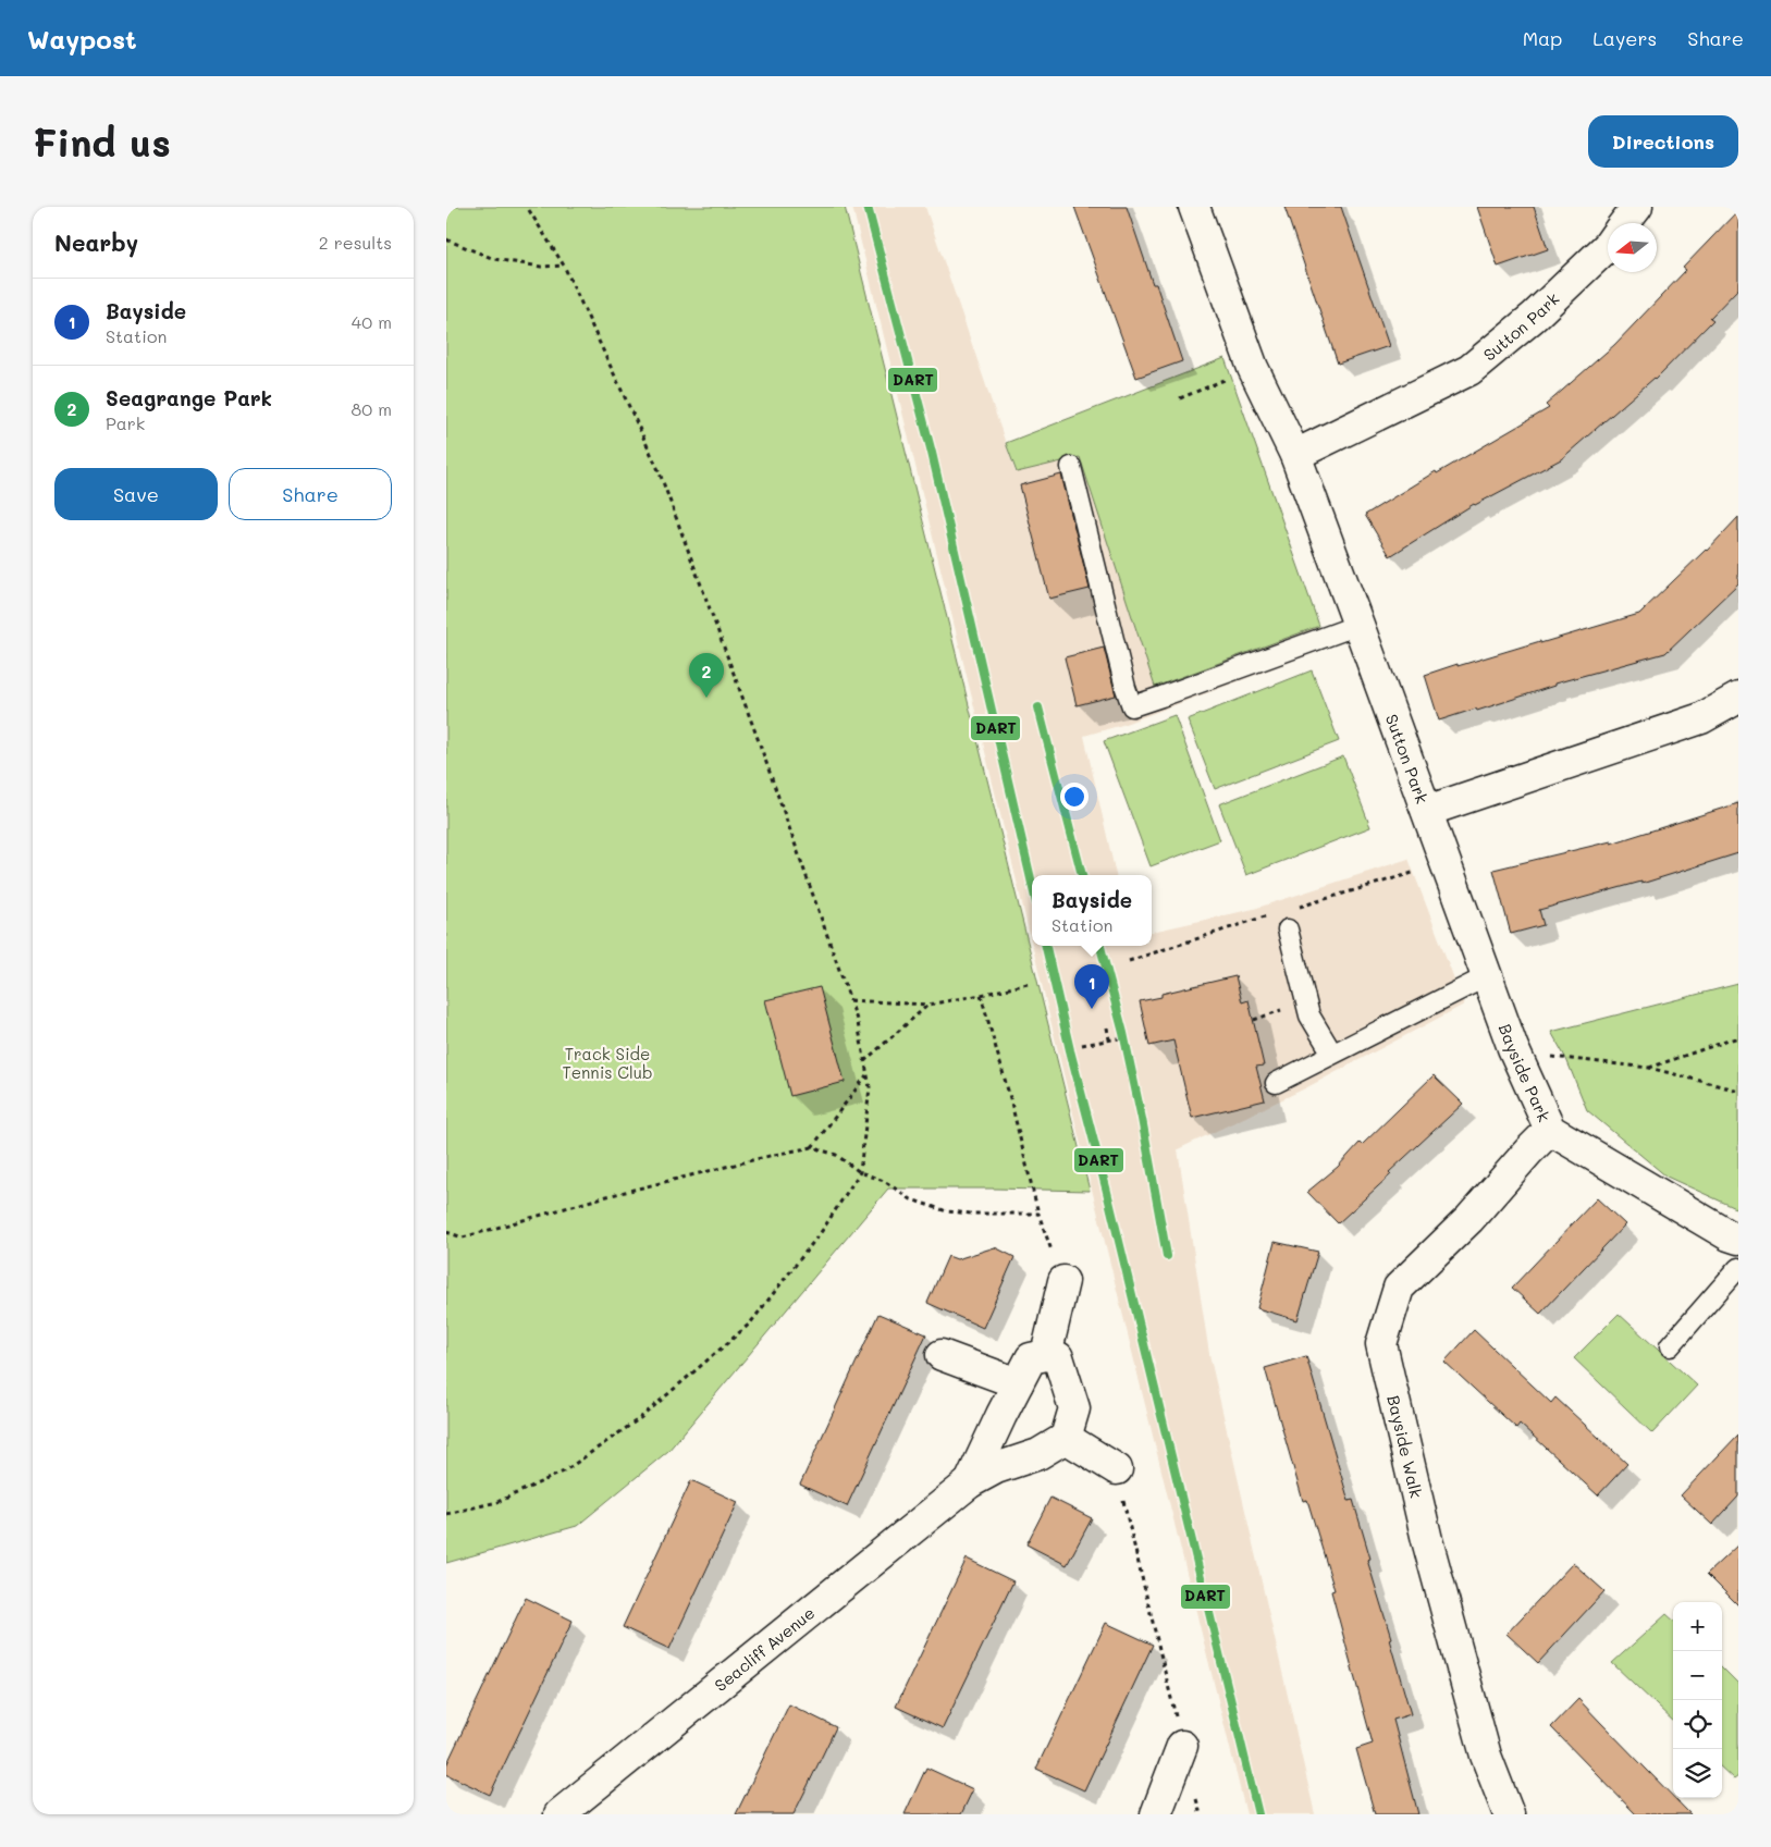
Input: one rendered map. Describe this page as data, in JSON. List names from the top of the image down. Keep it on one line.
{"streets":{"street":["Sutton Park","Bayside Park","Bayside Walk","Seacliff Avenue"]},"crossings":[["Sutton Park","Bayside Park"],["Bayside Park","Bayside Walk"]],"parks":["Track Side Tennis Club"],"lines":["transit line DART"],"north":"left","page":{"header":"Waypost","nav":["Map","Layers","Share"],"buttons":["Directions",["Save","Share"]],"title":"Find us","heading":["Nearby","2 results"],"list":[{"mark":"1","name":"Bayside","note":"Station","value":"40 m"},{"mark":"2","name":"Seagrange Park","note":"Park","value":"80 m"}],"pins":["2","1"],"popup":["Bayside","Station"],"map_buttons":["+","−"]}}
